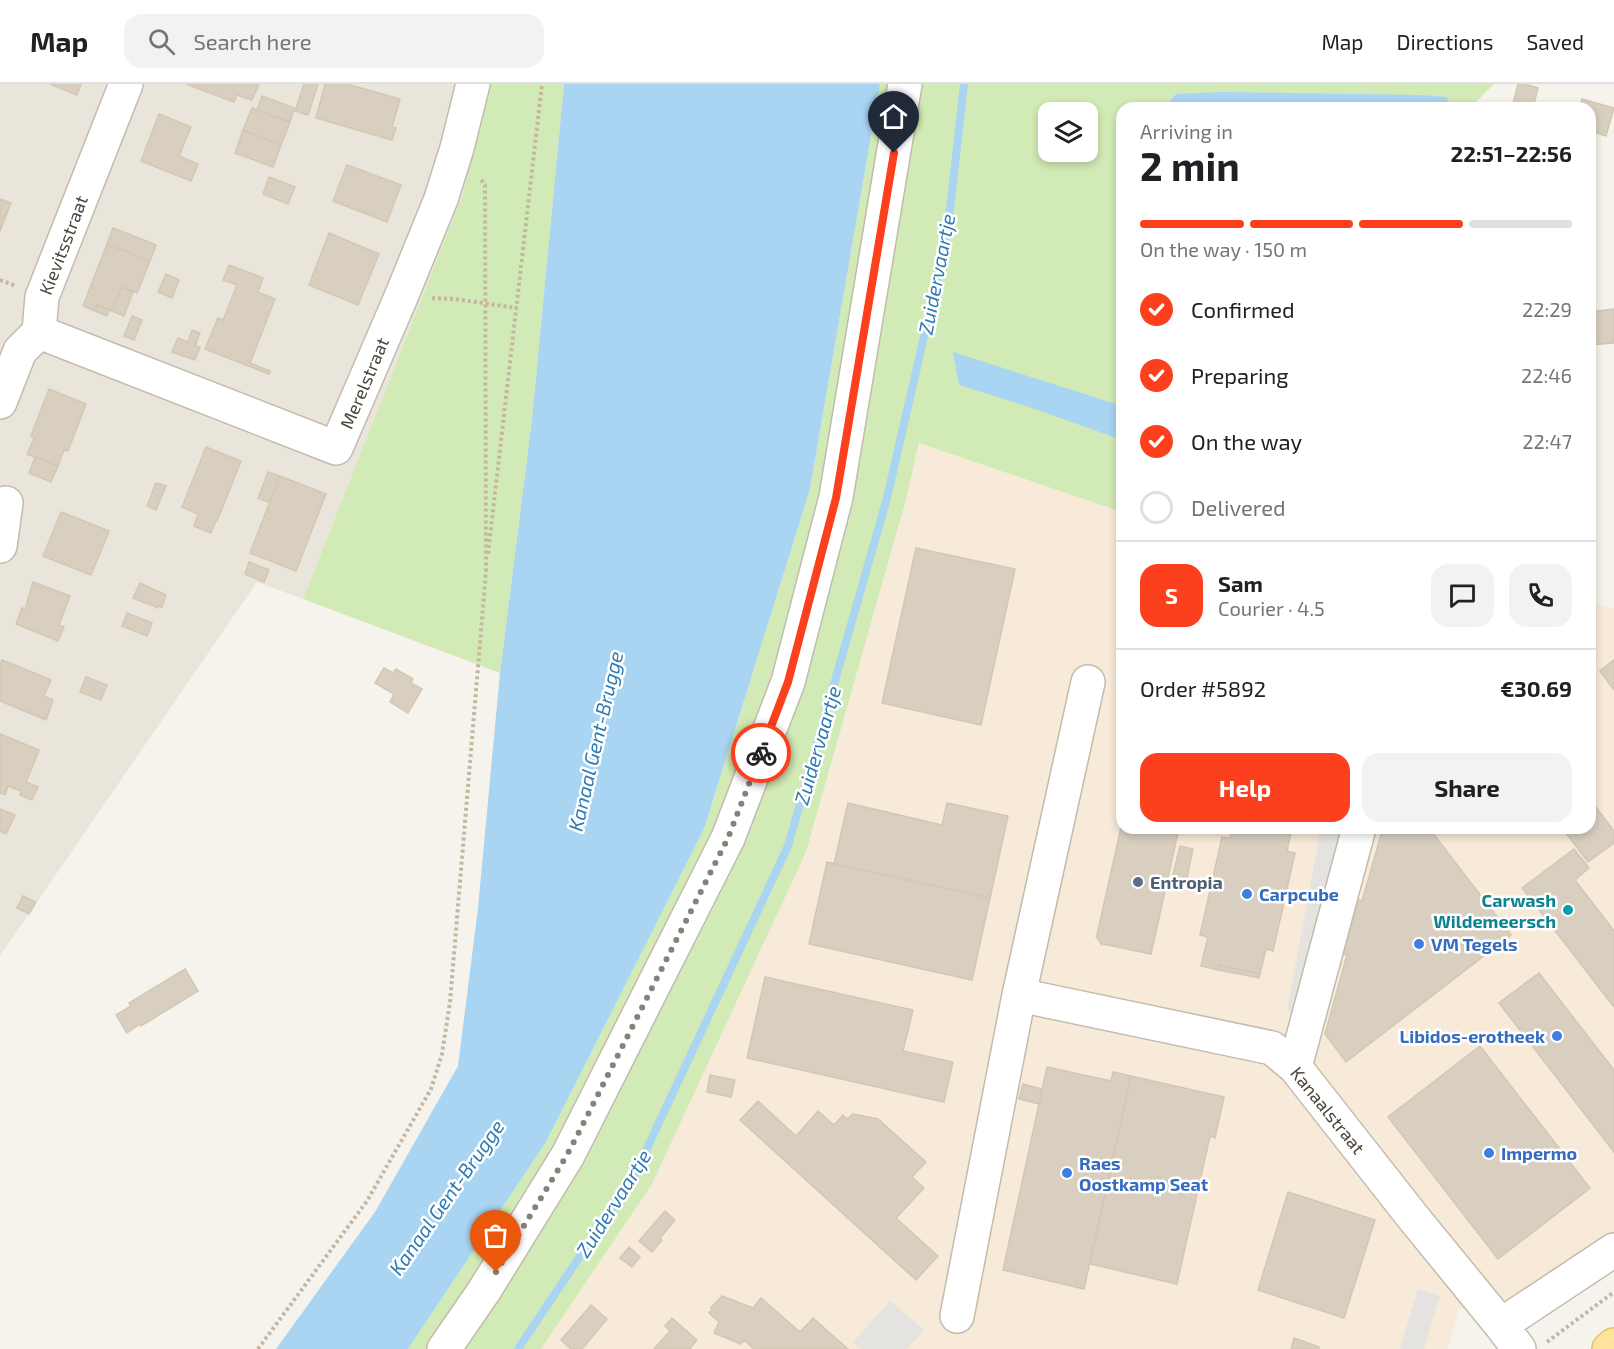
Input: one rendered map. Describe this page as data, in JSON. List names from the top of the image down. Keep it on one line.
{"streets":{"street":["Kievitsstraat","Merelstraat","Kanaalstraat"]},"crossings":[["Kievitsstraat","Merelstraat"]],"water":["Zuidervaartje","Kanaal Gent-Brugge"],"places":["Entropia","Carpcube","Carwash Wildemeersch","VM Tegels","Libidos-erotheek","Impermo","Raes Oostkamp Seat"],"page":{"header":"Map","search":"Search here","nav":["Map","Directions","Saved"],"heading":["2 min","Arriving in","22:51–22:56"],"panel":["Sam","Courier · 4.5","Order #5892","€30.69"],"bar":"On the way · 150 m","list":[["Confirmed","22:29"],["Preparing","22:46"],["On the way","22:47"],"Delivered"],"round":"S","buttons":["Help","Share"]}}
